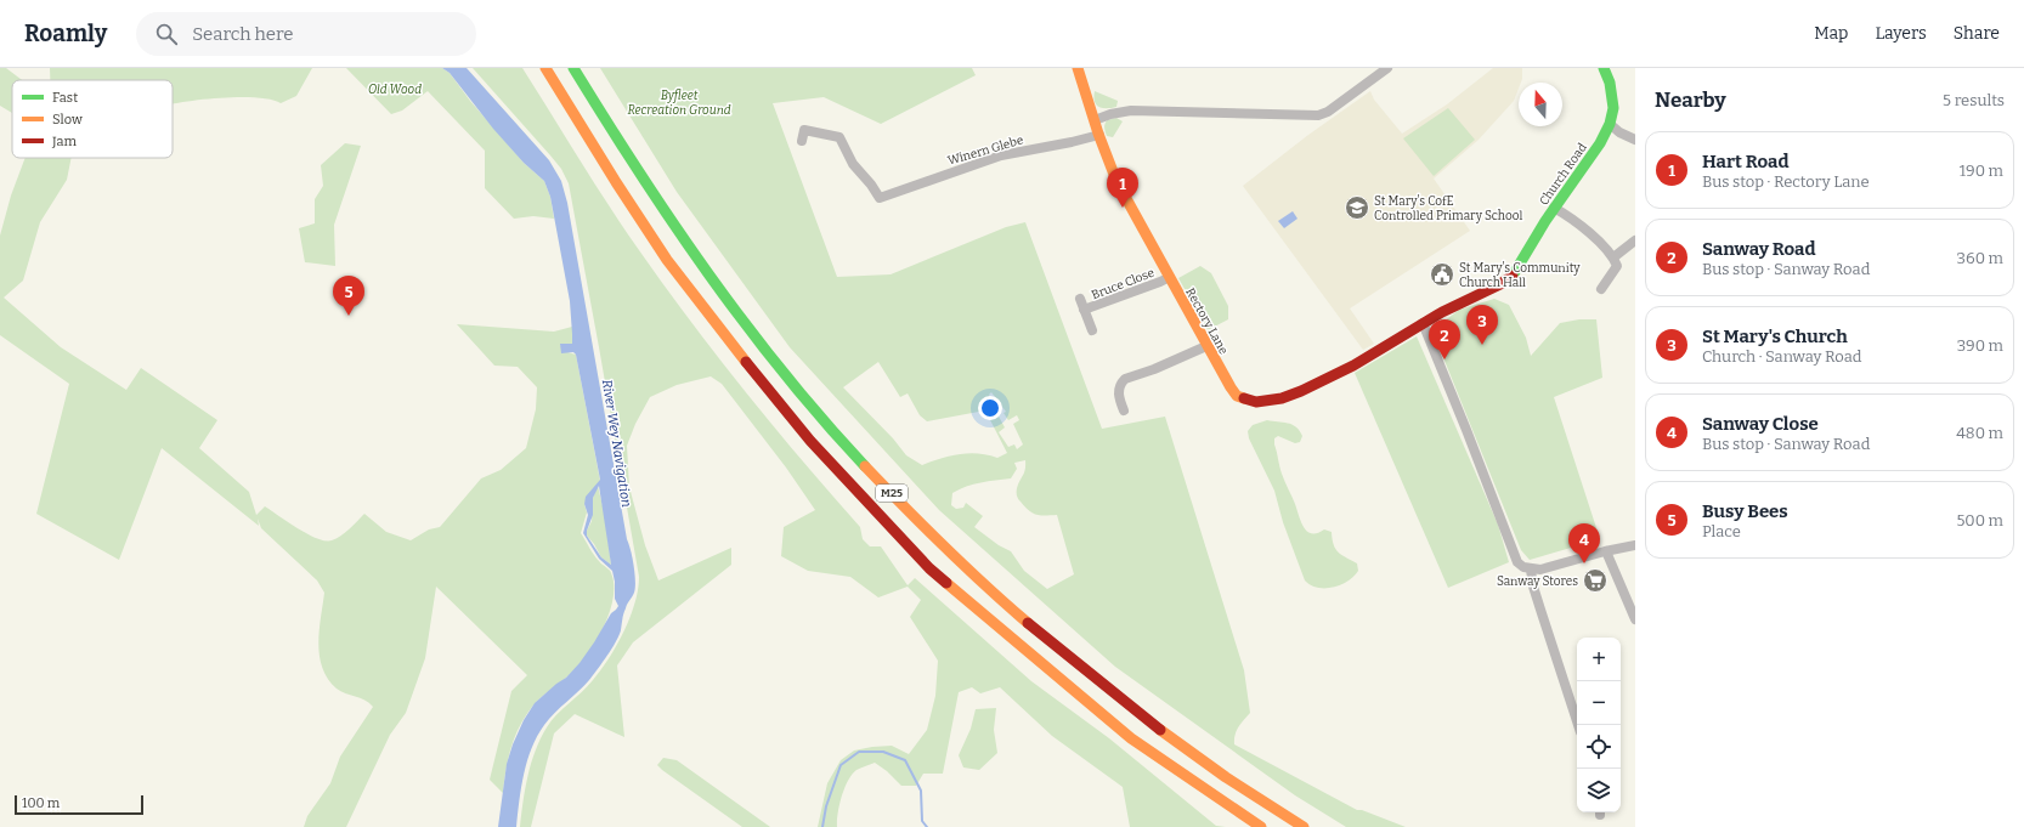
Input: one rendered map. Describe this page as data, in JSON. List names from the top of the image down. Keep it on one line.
{"streets":{"main road":["Church Road","Rectory Lane","M25"],"street":["Winern Glebe","Bruce Close"]},"crossings":[["Winern Glebe","Rectory Lane"],["Church Road","Rectory Lane"],["Bruce Close","Rectory Lane"]],"water":["River Wey Navigation"],"parks":["Old Wood","Byfleet Recreation Ground"],"places":{"school or university":["St Mary's CofE Controlled Primary School"],"public building":["St Mary's Community Church Hall"],"supermarket":["Sanway Stores"]},"legend":["Fast","Slow","Jam"],"scale_bar":"100 m","north":"top","page":{"header":"Roamly","search":"Search here","nav":["Map","Layers","Share"],"heading":["Nearby","5 results"],"list":[{"mark":"1","name":"Hart Road","note":"Bus stop · Rectory Lane","value":"190 m"},{"mark":"2","name":"Sanway Road","note":"Bus stop · Sanway Road","value":"360 m"},{"mark":"3","name":"St Mary's Church","note":"Church · Sanway Road","value":"390 m"},{"mark":"4","name":"Sanway Close","note":"Bus stop · Sanway Road","value":"480 m"},{"mark":"5","name":"Busy Bees","note":"Place","value":"500 m"}],"pins":["1","5","3","2","4"],"map_buttons":["+","−"],"scale":"100 m"}}
